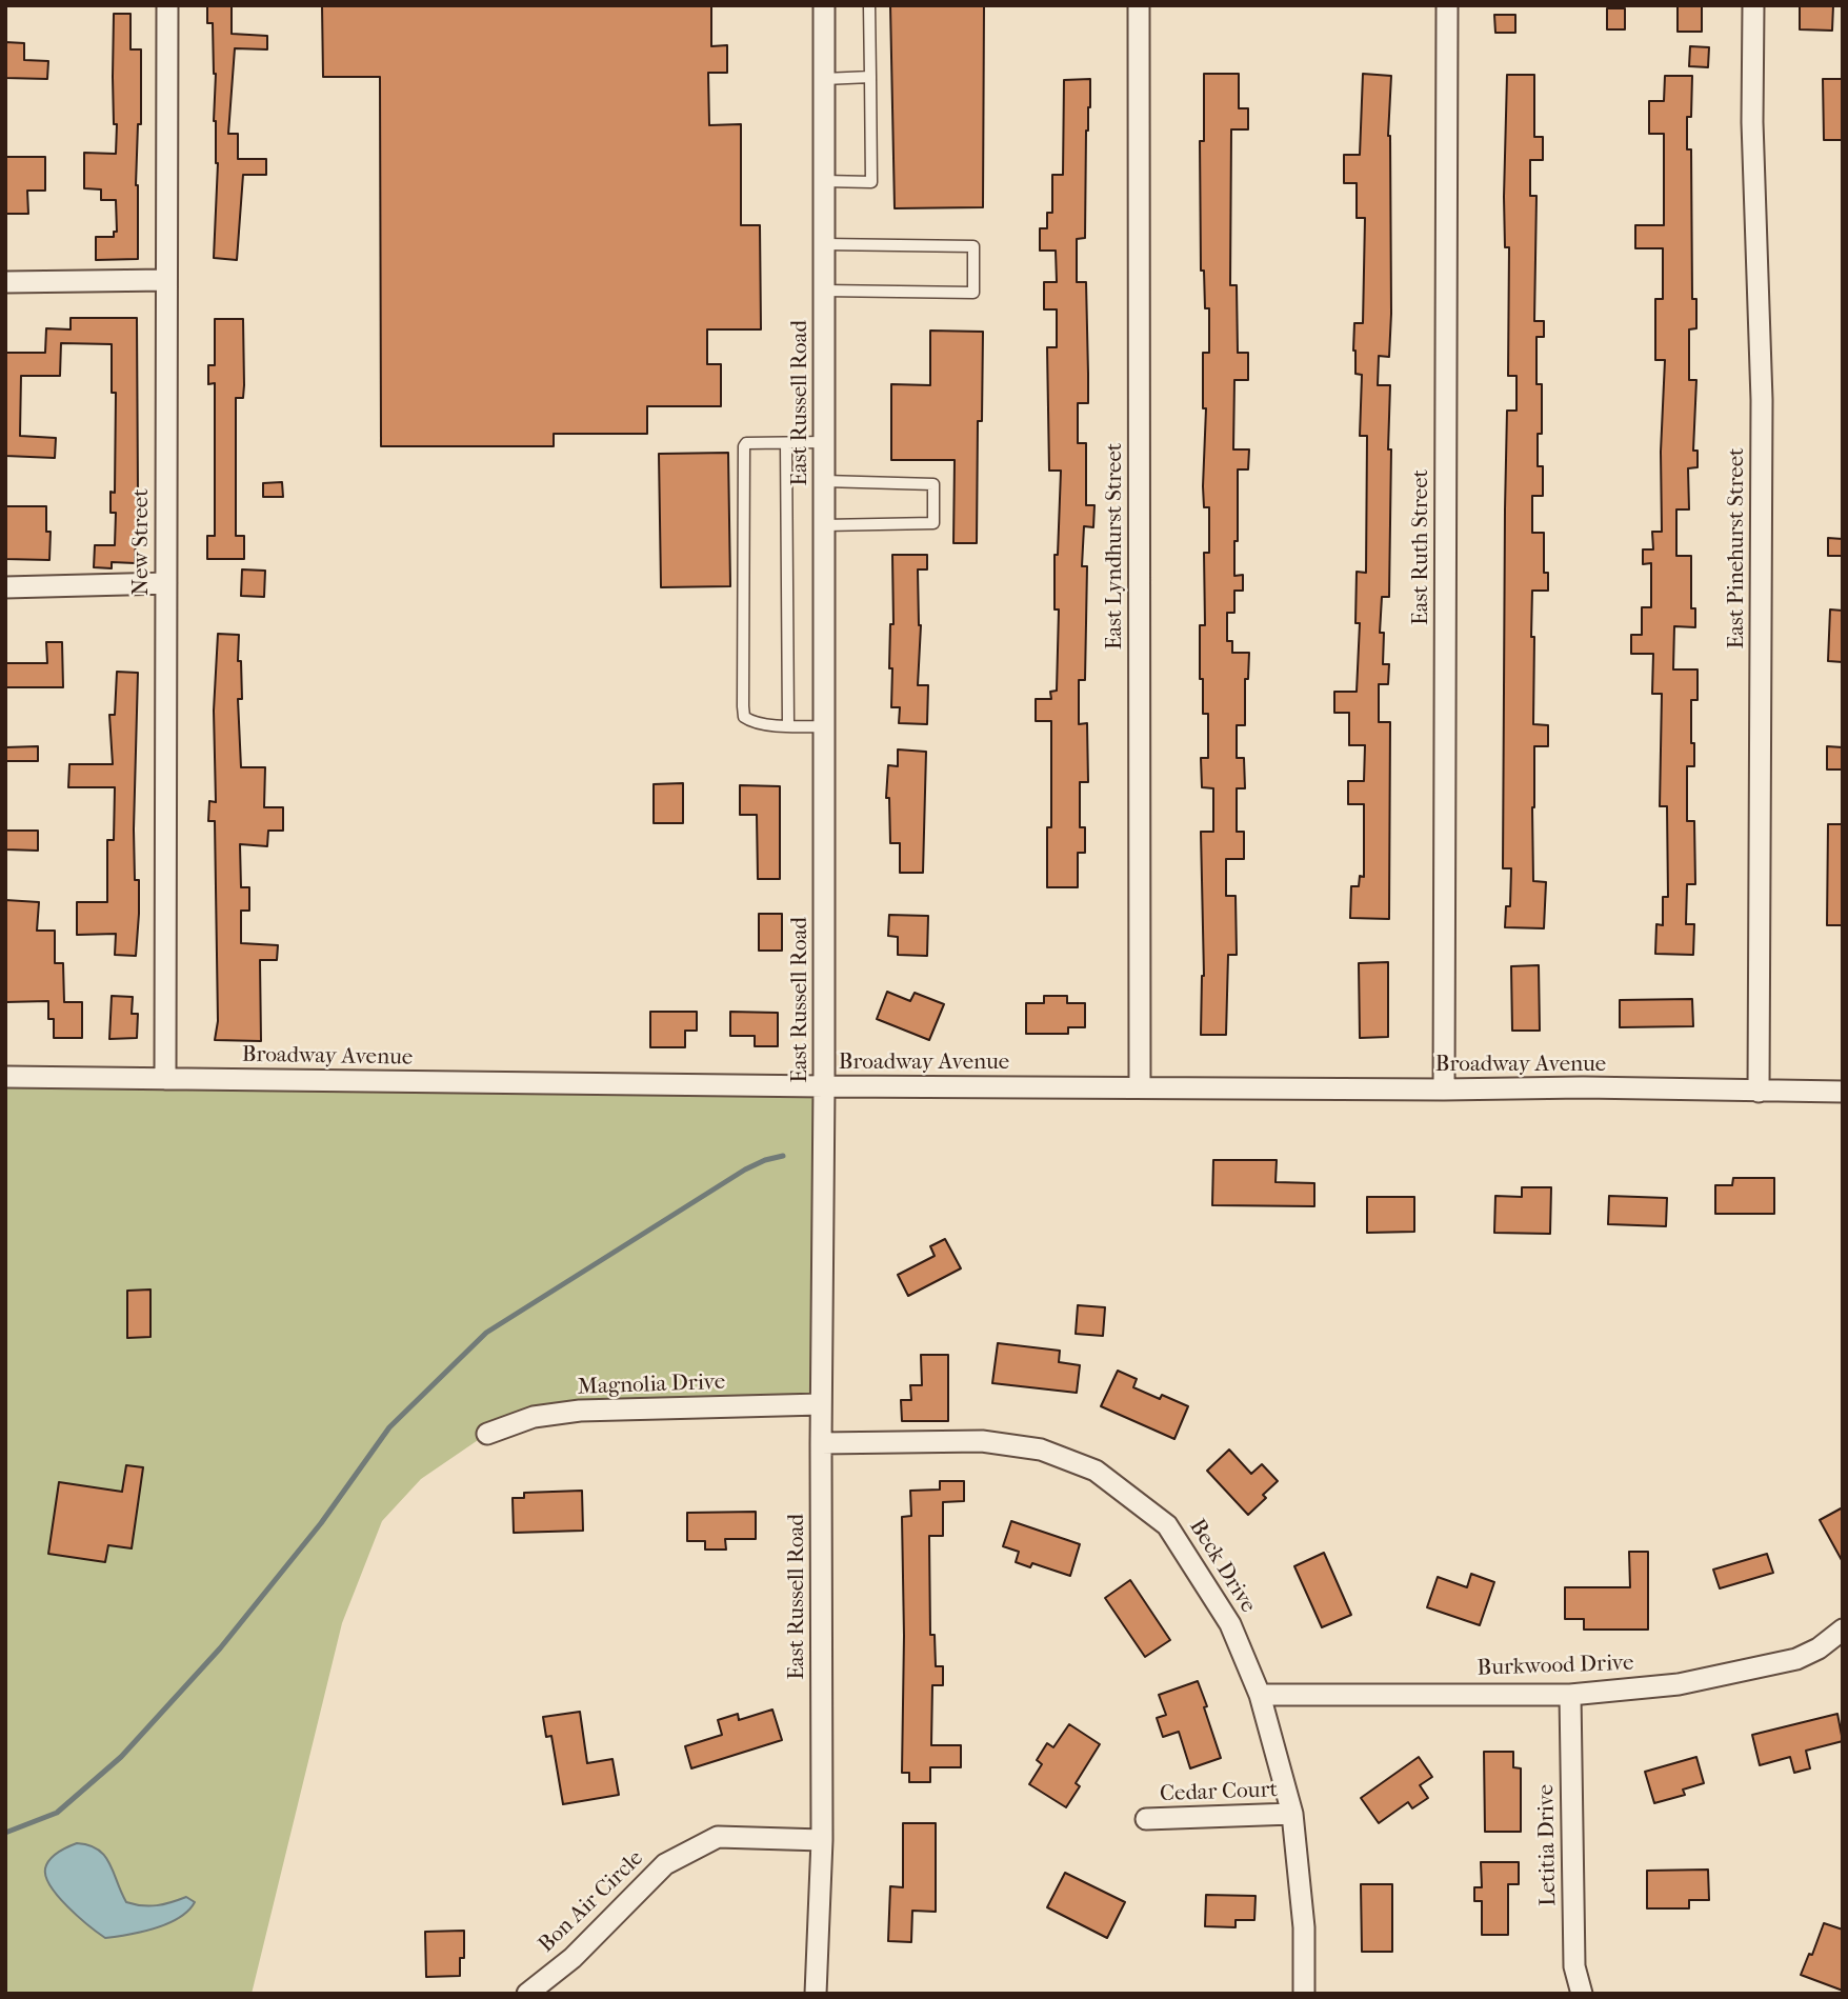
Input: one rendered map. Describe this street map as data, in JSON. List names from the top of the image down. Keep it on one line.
{"streets":{"street":["East Russell Road","New Street","East Lyndhurst Street","East Ruth Street","East Pinehurst Street","Broadway Avenue","Magnolia Drive","Beck Drive","Burkwood Drive","Cedar Court","Letitia Drive","Bon Air Circle"]},"crossings":[["East Russell Road","Broadway Avenue"],["East Russell Road","Magnolia Drive"],["East Russell Road","Beck Drive"],["East Russell Road","Bon Air Circle"],["New Street","Broadway Avenue"],["East Lyndhurst Street","Broadway Avenue"],["East Ruth Street","Broadway Avenue"],["East Pinehurst Street","Broadway Avenue"],["Beck Drive","Burkwood Drive"],["Beck Drive","Cedar Court"],["Burkwood Drive","Letitia Drive"]]}
